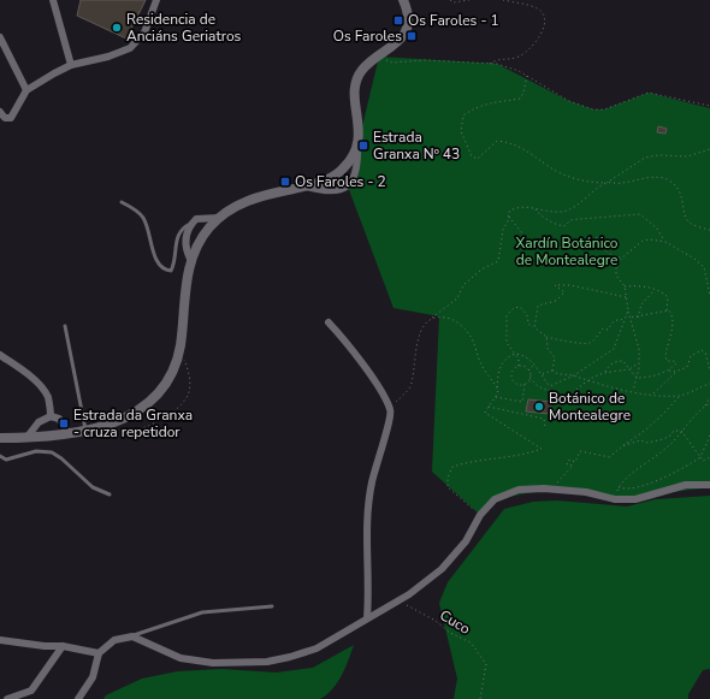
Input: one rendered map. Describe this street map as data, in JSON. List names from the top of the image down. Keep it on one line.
{"streets":{"path":["Cuco"]},"parks":["Xardín Botánico de Montealegre"],"places":{"transit":["Os Faroles - 1","Os Faroles","Estrada Granxa Nº 43","Os Faroles - 2","Estrada da Granxa - cruza repetidor"],"other":["Residencia de Anciáns Geriatros","Botánico de Montealegre"]}}
